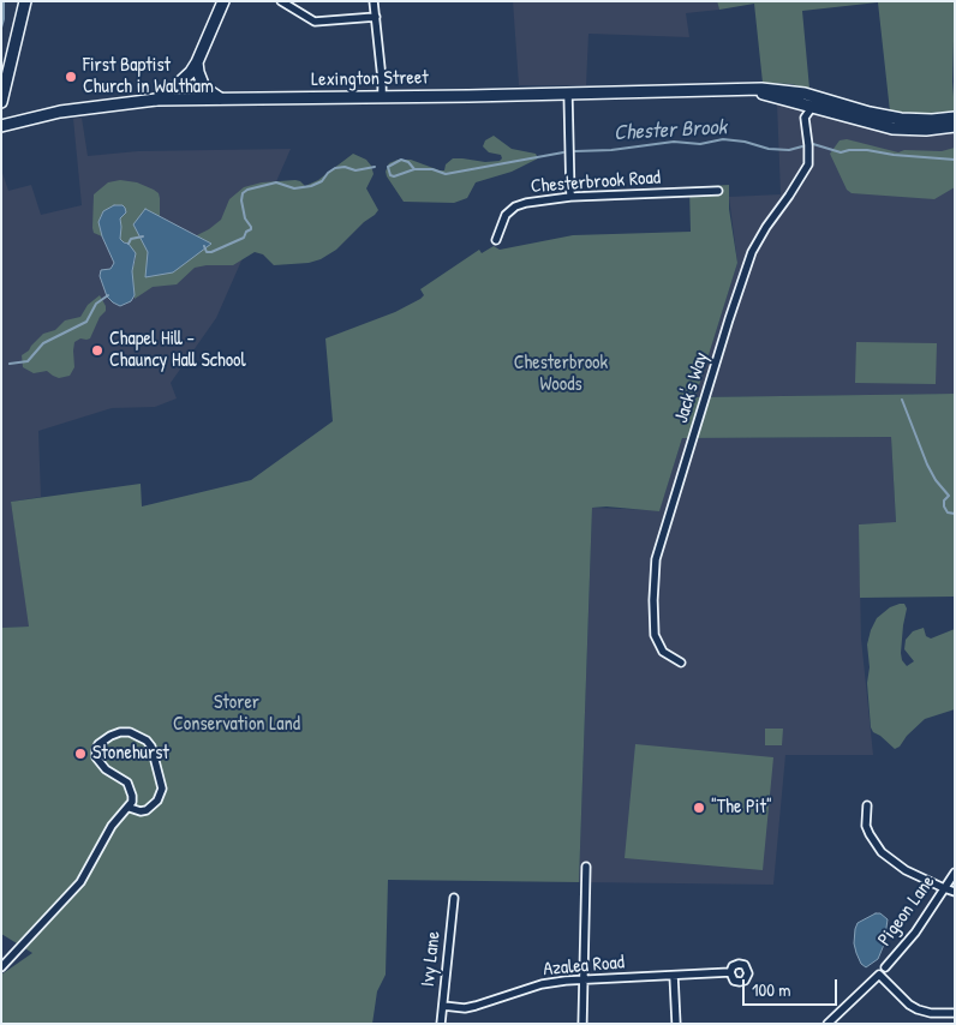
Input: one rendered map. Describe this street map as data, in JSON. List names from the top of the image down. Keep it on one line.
{"streets":{"main road":["Lexington Street"],"street":["Chesterbrook Road","Jack's Way","Pigeon Lane","Ivy Lane","Azalea Road"]},"crossings":[["Lexington Street","Jack's Way"],["Ivy Lane","Azalea Road"]],"water":["Chester Brook"],"parks":["Chesterbrook Woods","Storer Conservation Land"],"places":["First Baptist Church in Waltham","Chapel Hill - Chauncy Hall School","Stonehurst","\"The Pit\""],"scale_bar":"100 m"}
